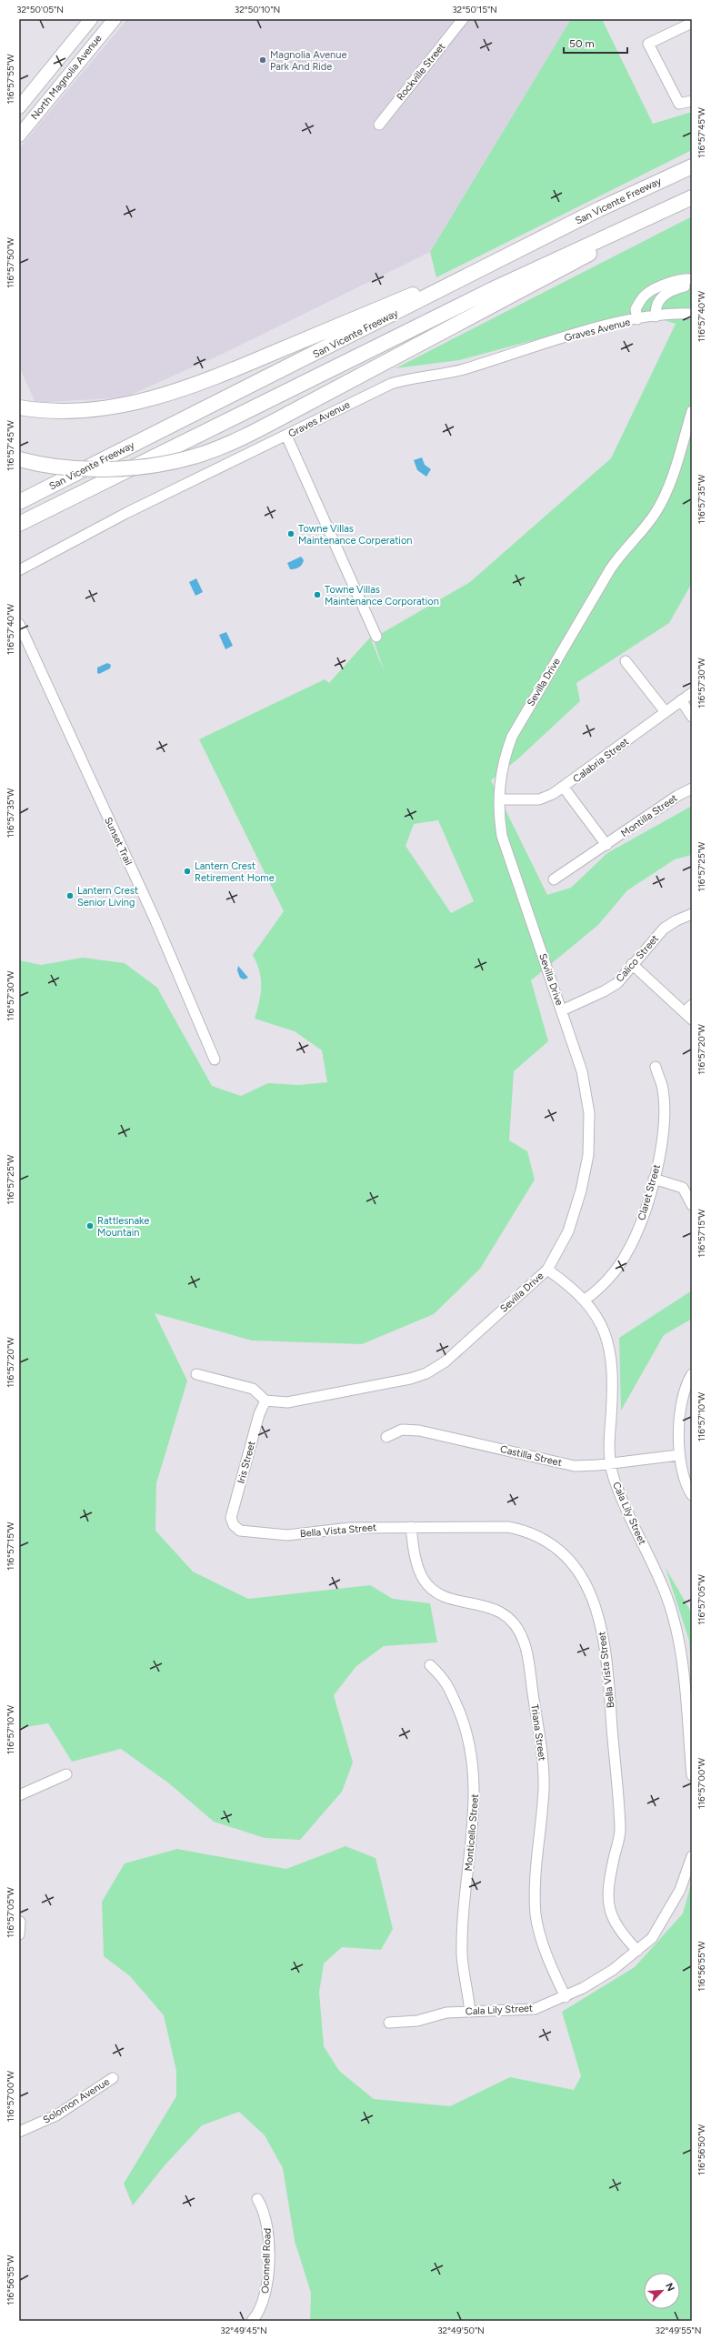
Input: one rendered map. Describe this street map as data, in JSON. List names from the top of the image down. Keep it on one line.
{"streets":{"highway":["San Vicente Freeway"],"main road":["North Magnolia Avenue"],"street":["Rockville Street","Graves Avenue","Sevilla Drive","Calabria Street","Montilla Street","Sunset Trail","Calico Street","Claret Street","Castilla Street","Iris Street","Cala Lily Street","Bella Vista Street","Triana Street","Monticello Street","Solomon Avenue","Oconnell Road"]},"crossings":[["Sevilla Drive","Calabria Street"],["Sevilla Drive","Calico Street"],["Sevilla Drive","Iris Street"],["Sevilla Drive","Cala Lily Street"],["Claret Street","Cala Lily Street"],["Castilla Street","Cala Lily Street"],["Iris Street","Bella Vista Street"],["Cala Lily Street","Bella Vista Street"],["Cala Lily Street","Triana Street"],["Cala Lily Street","Monticello Street"],["Bella Vista Street","Triana Street"]],"places":["Magnolia Avenue Park And Ride","Towne Villas Maintenance Corperation","Towne Villas Maintenance Corporation","Lantern Crest Retirement Home","Lantern Crest Senior Living","Rattlesnake Mountain"],"scale_bar":"50 m","north":"top right","coordinates":["32°50'05\"N","32°50'10\"N","32°50'15\"N","116°57'55\"W","116°57'45\"W","116°57'50\"W","116°57'40\"W","116°57'35\"W","116°57'30\"W","116°57'25\"W","116°57'20\"W","116°57'15\"W","116°57'10\"W","116°57'05\"W","116°57'00\"W","116°56'55\"W","116°56'50\"W","32°49'45\"N","32°49'50\"N","32°49'55\"N"]}
